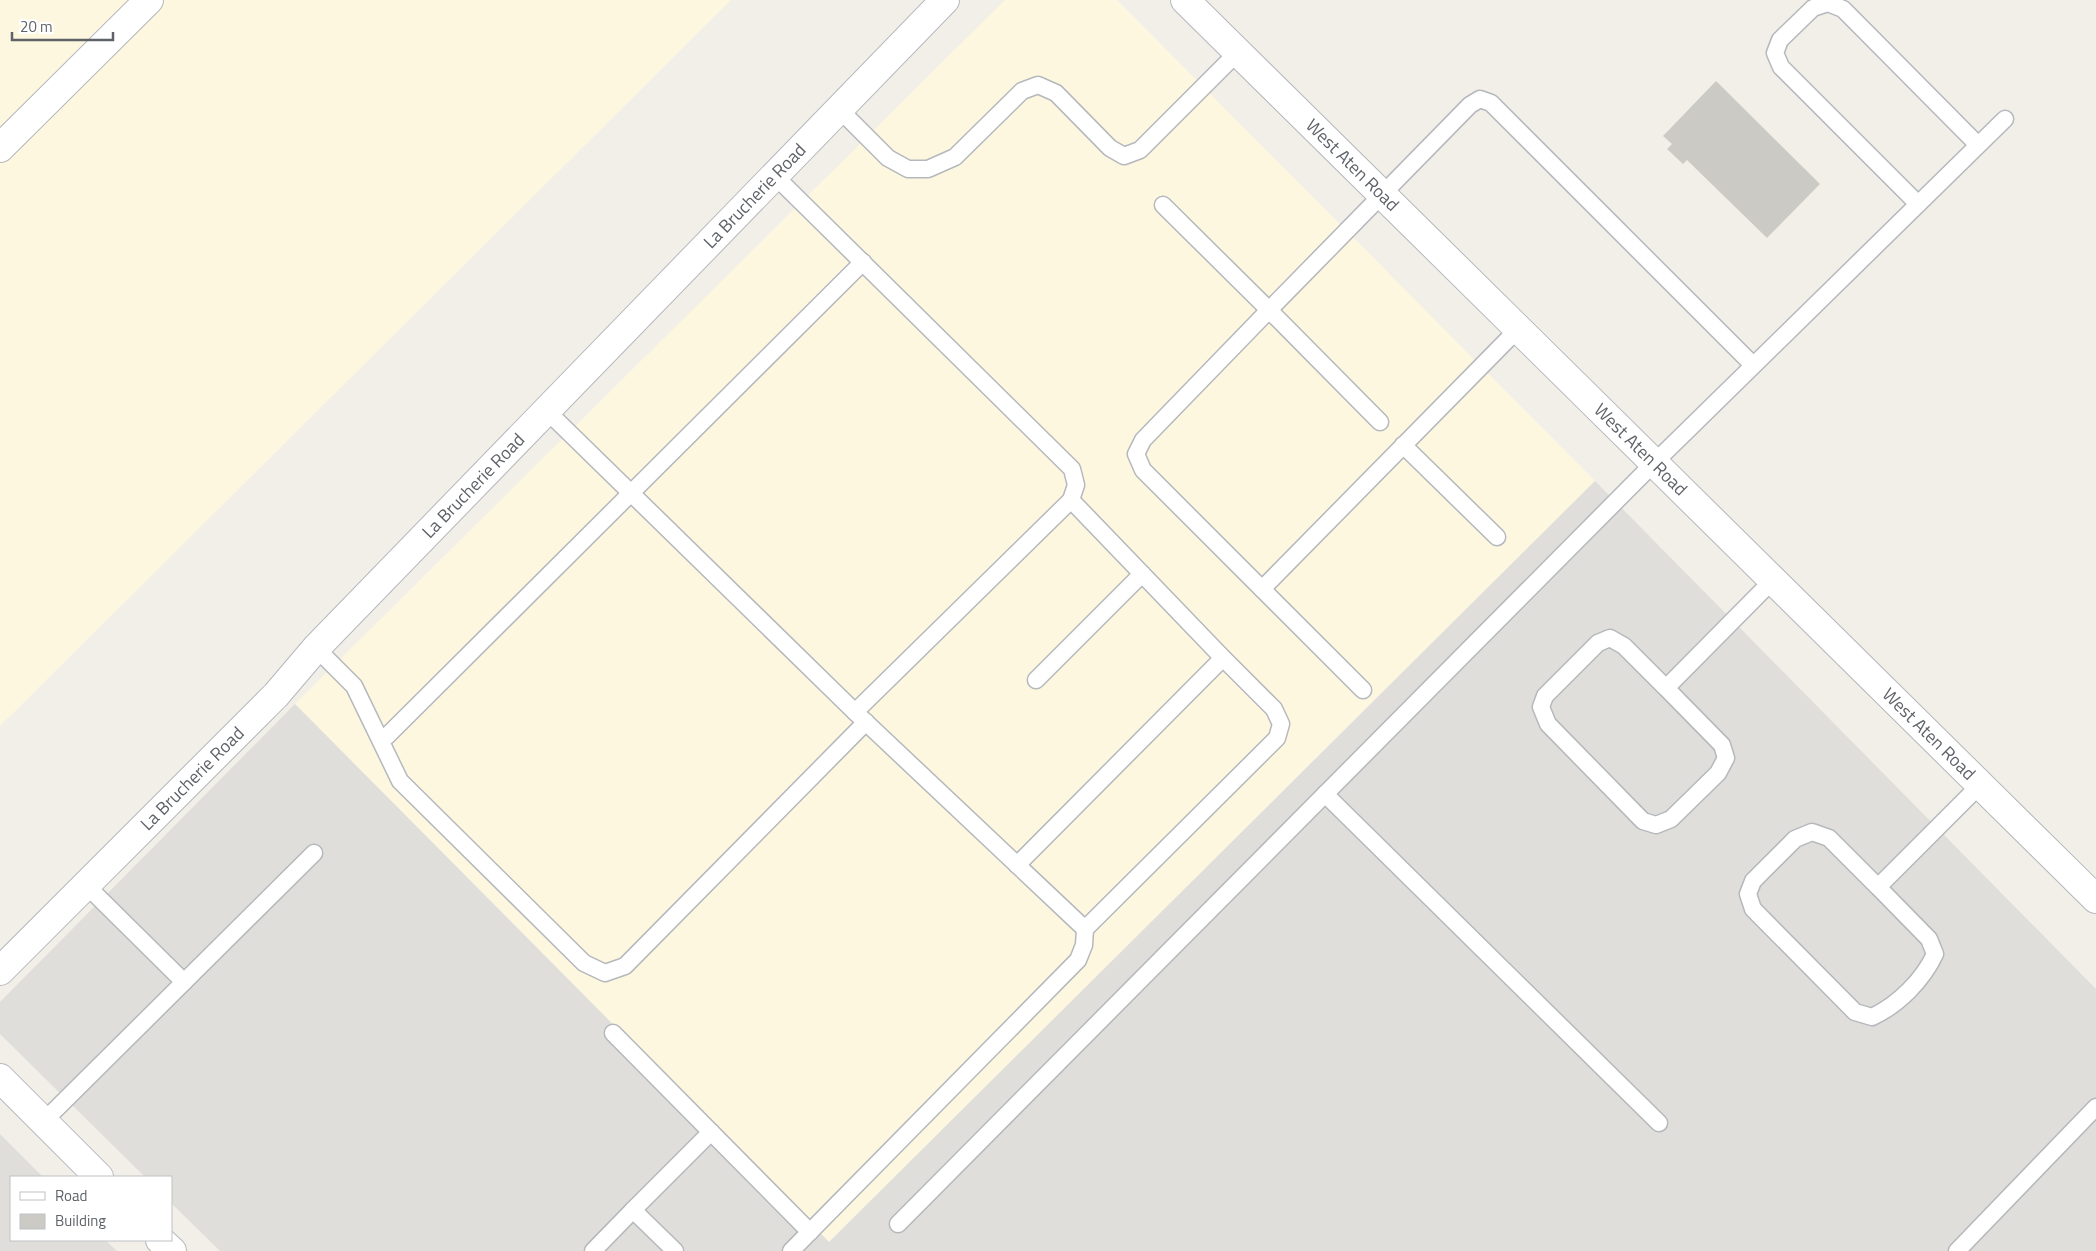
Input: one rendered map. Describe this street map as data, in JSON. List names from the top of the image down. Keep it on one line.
{"streets":{"street":["West Aten Road","La Brucherie Road"]},"legend":["Road","Building"],"scale_bar":"20 m"}
